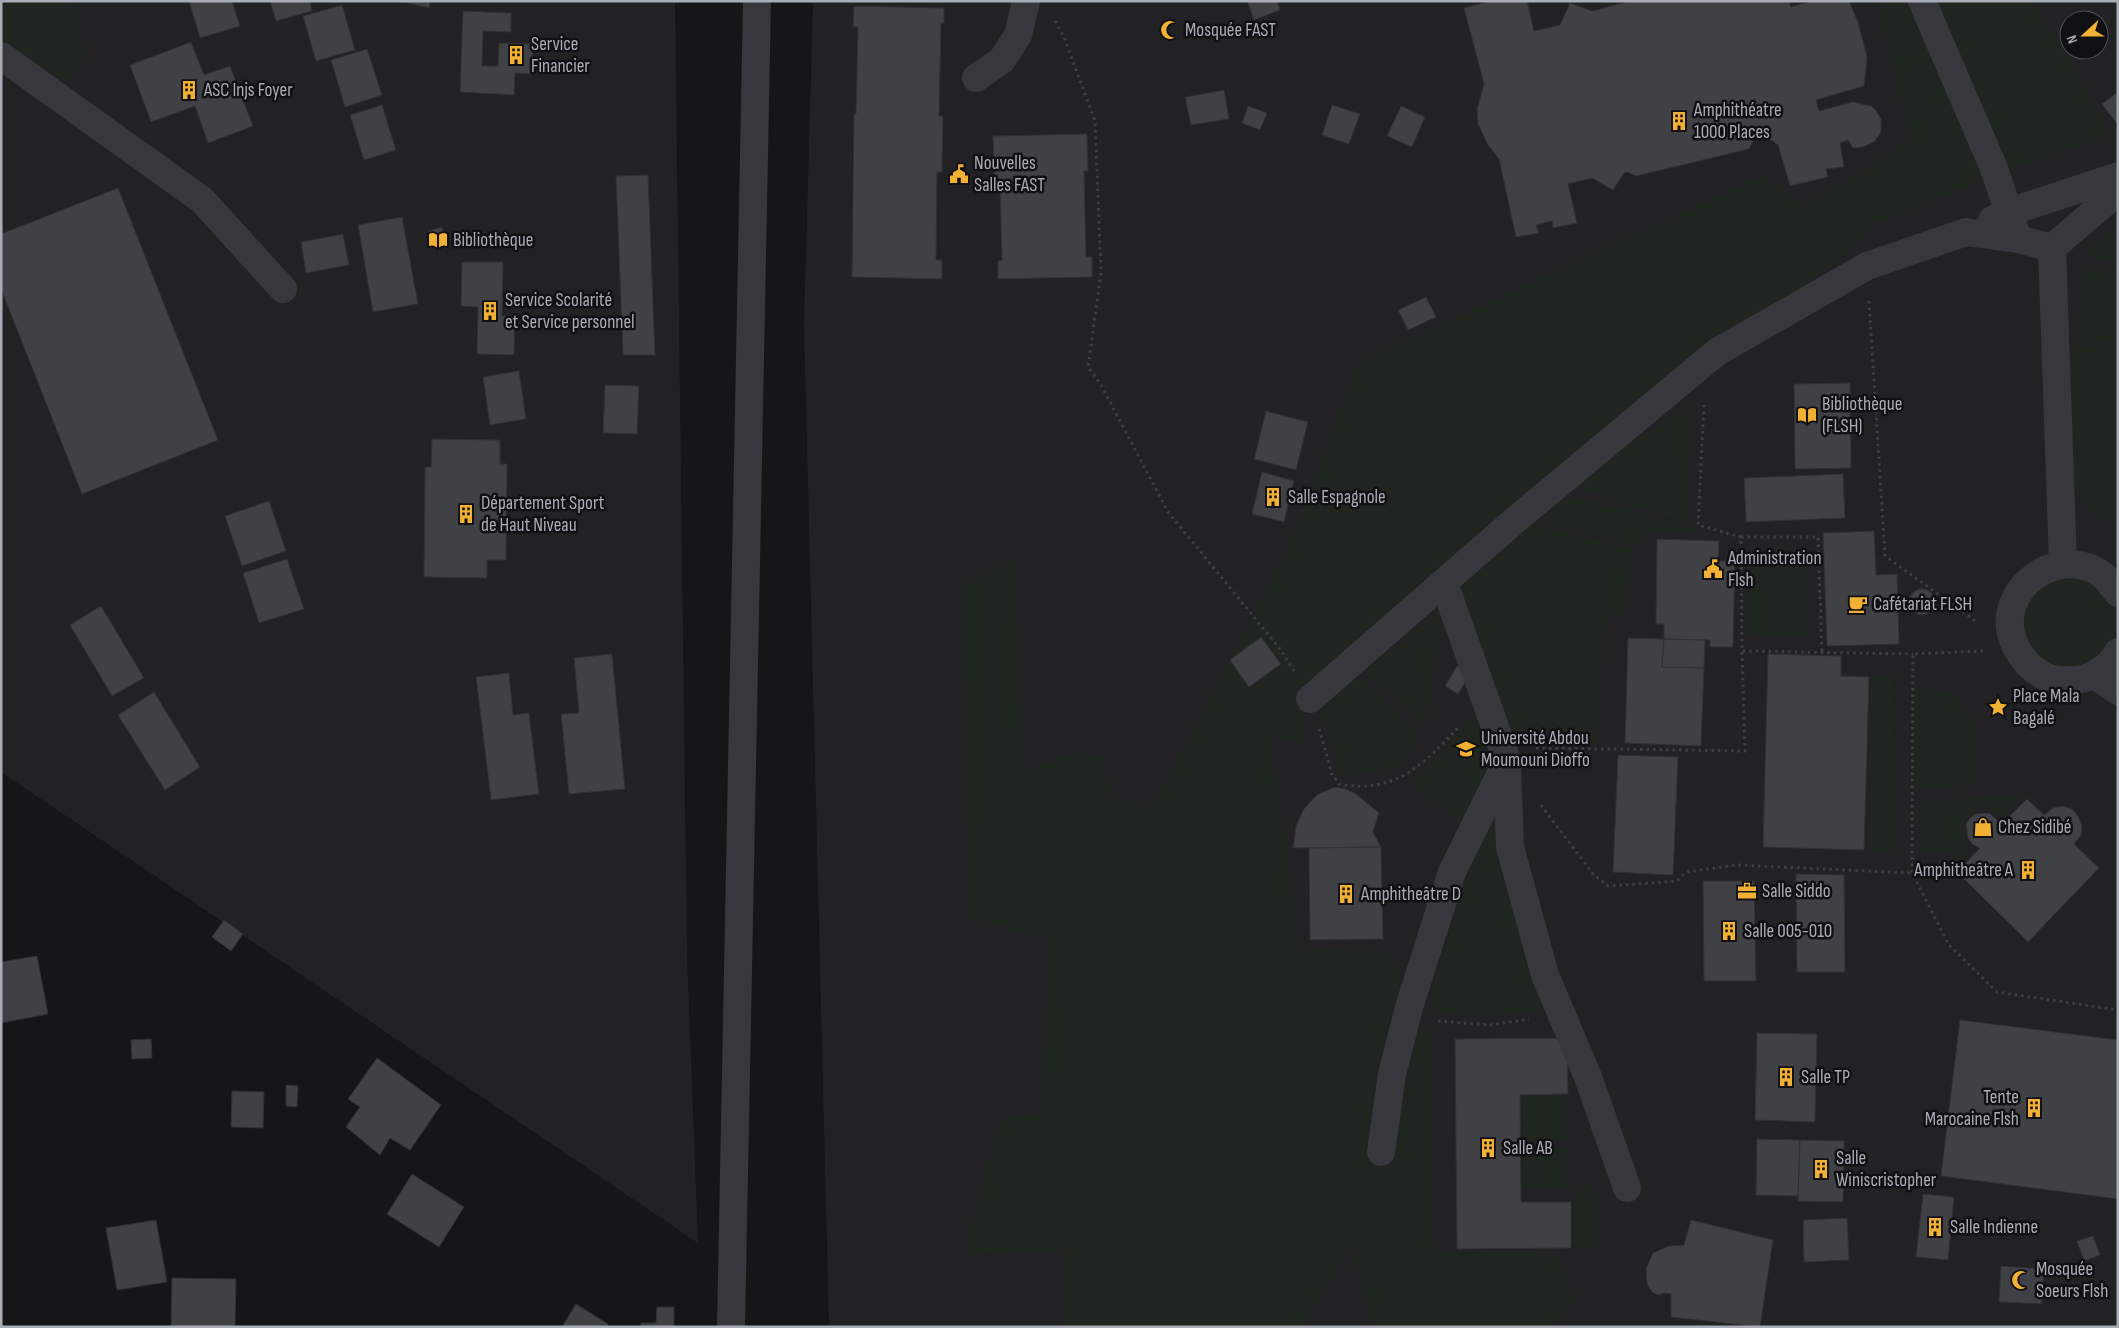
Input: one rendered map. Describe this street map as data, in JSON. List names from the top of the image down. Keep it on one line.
{"places":{"mosque":["Mosquée FAST","Mosquée Soeurs Flsh"],"building":["Service Financier","ASC Injs Foyer","Amphithéatre 1000 Places","Service Scolarité et Service personnel","Salle Espagnole","Département Sport de Haut Niveau","Amphitheâtre A","Amphitheâtre D","Salle 005-010","Salle TP","Tente Marocaine Flsh","Salle AB","Salle Winiscristopher","Salle Indienne"],"public building":["Nouvelles Salles FAST","Administration Flsh"],"library":["Bibliothèque","Bibliothèque (FLSH)"],"cafe":["Cafétariat FLSH"],"place":["Place Mala Bagalé"],"school or university":["Université Abdou Moumouni Dioffo"],"shop":["Chez Sidibé"],"office":["Salle Siddo"]},"north":"left"}
